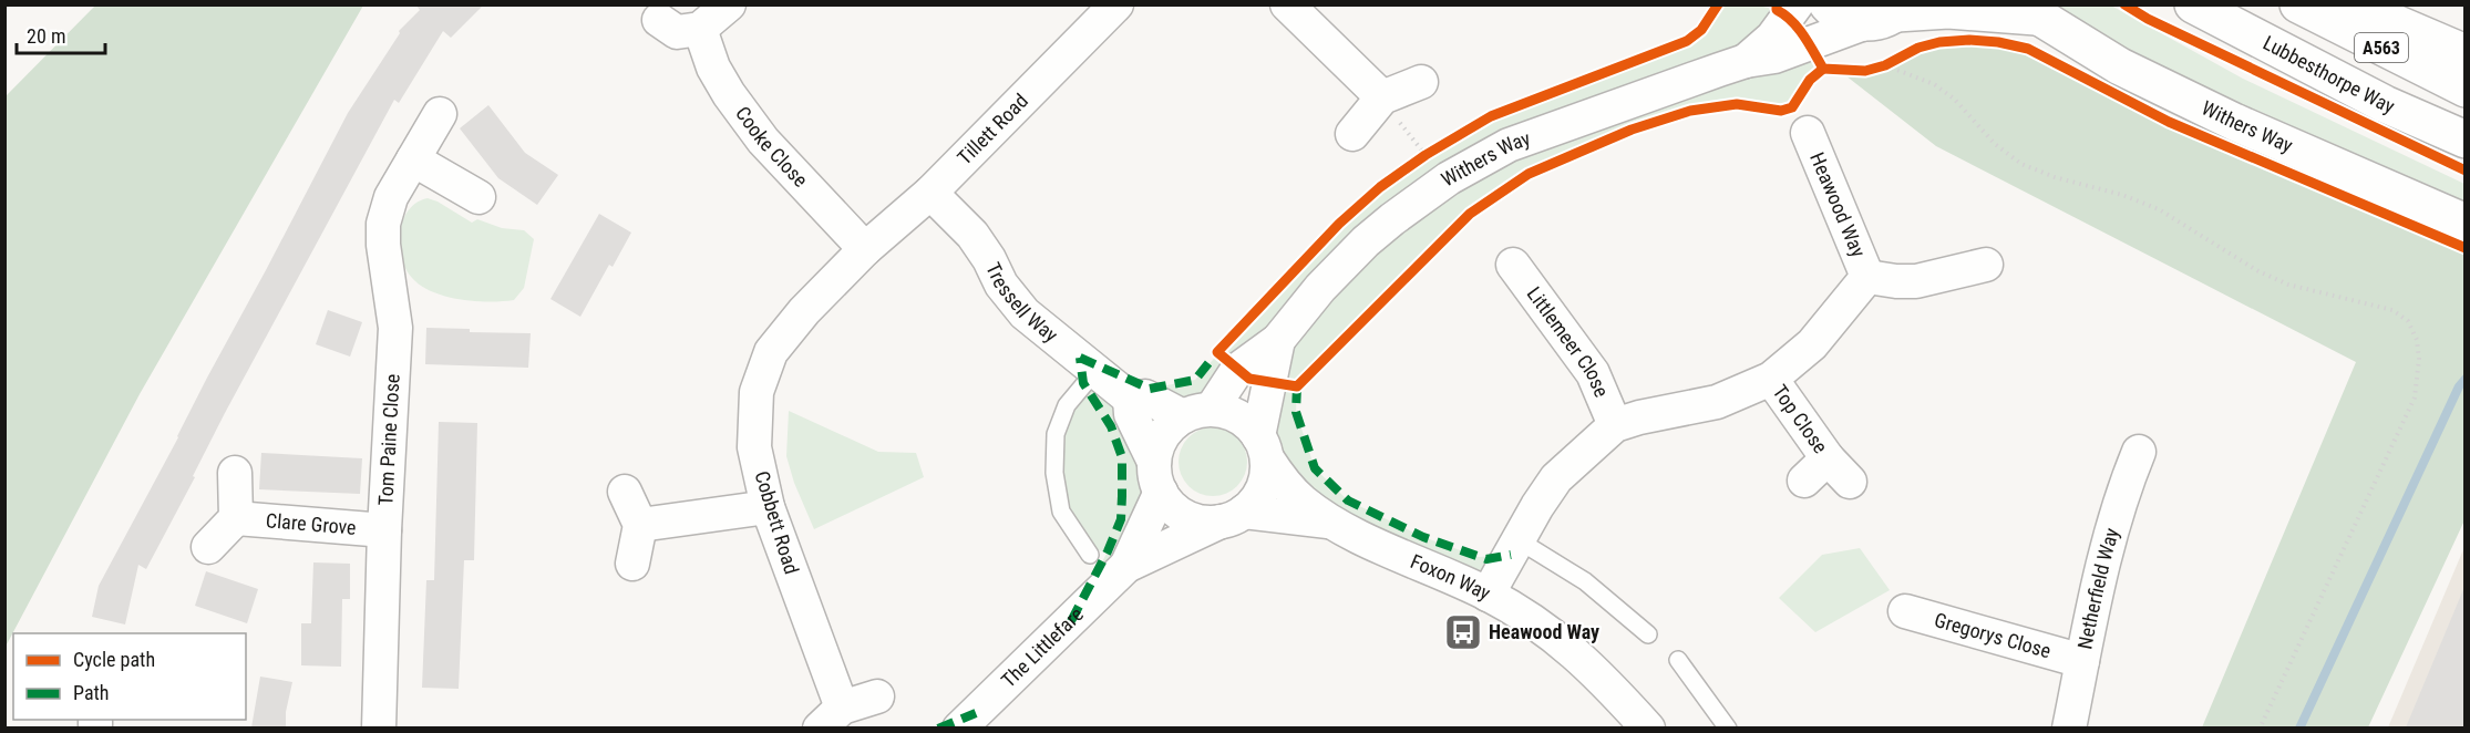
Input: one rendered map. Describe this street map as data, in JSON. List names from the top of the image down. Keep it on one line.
{"streets":{"main road":["A563","Lubbesthorpe Way","Withers Way"],"street":["Tillett Road","Cooke Close","Heawood Way","Tressell Way","Littlemeer Close","Top Close","Tom Paine Close","Cobbett Road","Clare Grove","Foxon Way","Netherfield Way","Gregorys Close","The Littlefare"]},"crossings":[["Withers Way","Tressell Way"],["Withers Way","Foxon Way"],["Withers Way","The Littlefare"],["Tillett Road","Cooke Close"],["Tillett Road","Tressell Way"],["Tillett Road","Cobbett Road"],["Cooke Close","Cobbett Road"],["Heawood Way","Littlemeer Close"],["Heawood Way","Top Close"],["Heawood Way","Foxon Way"],["Tressell Way","Foxon Way"],["Tressell Way","The Littlefare"],["Tom Paine Close","Clare Grove"],["Foxon Way","The Littlefare"],["Netherfield Way","Gregorys Close"]],"places":{"bus stop":["Heawood Way"]},"legend":["Cycle path","Path"],"scale_bar":"20 m"}
